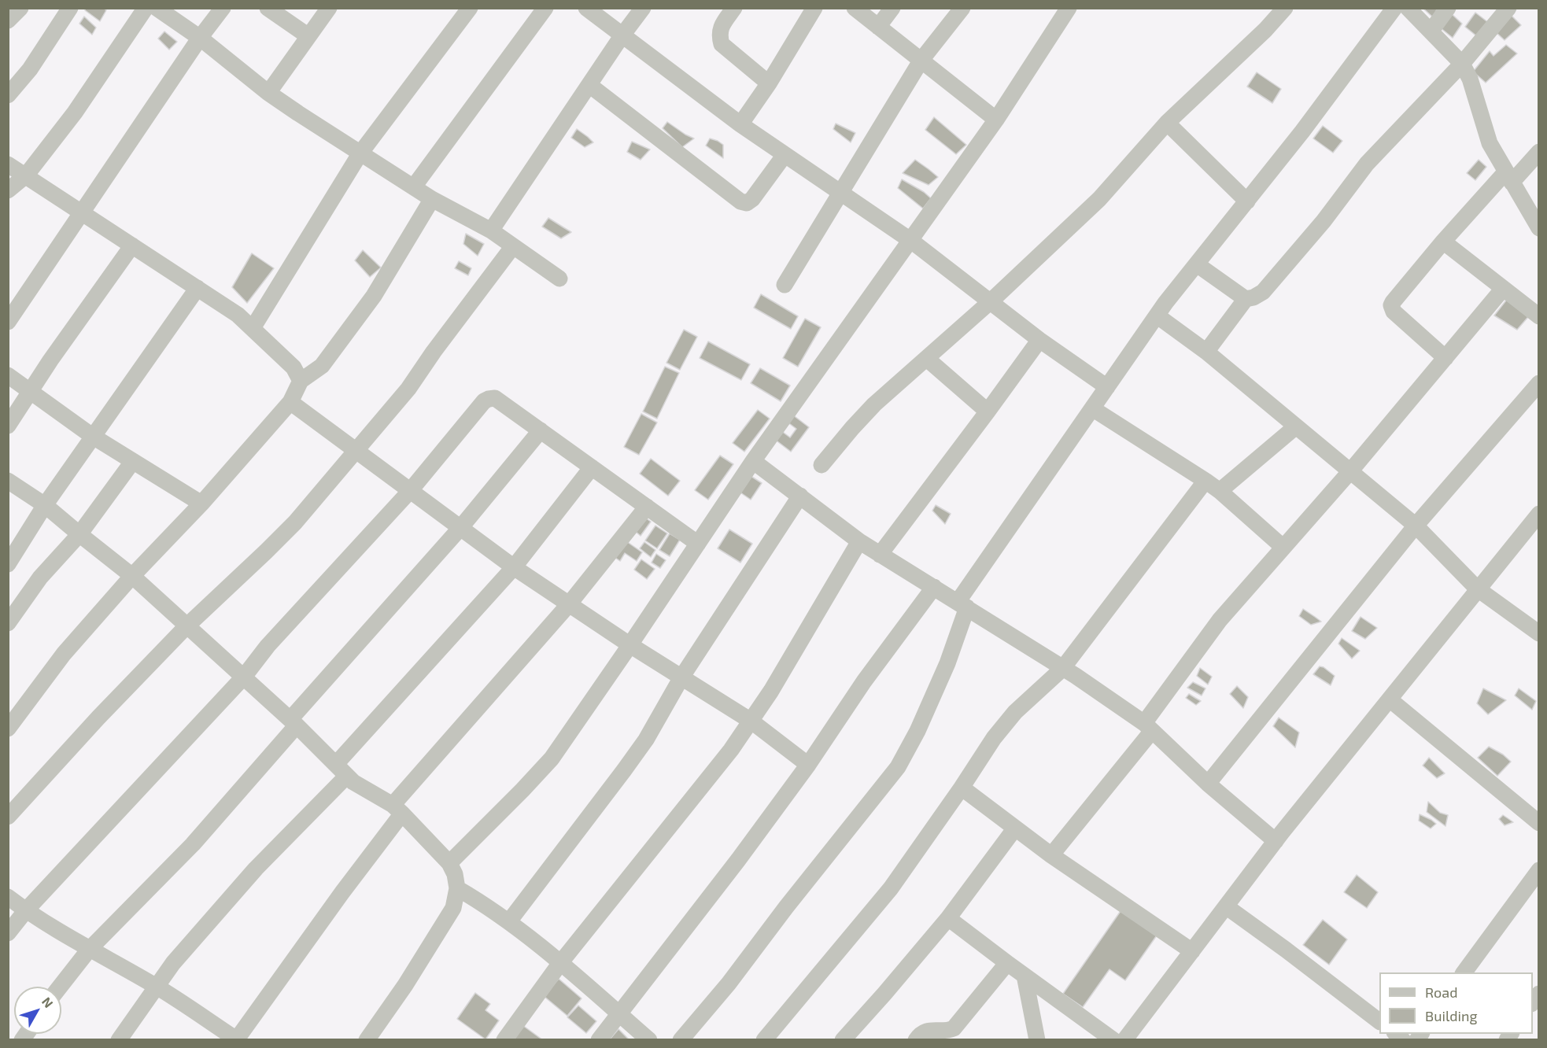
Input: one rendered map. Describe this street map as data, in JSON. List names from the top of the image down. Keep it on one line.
{"legend":["Road","Building"],"north":"top right"}
